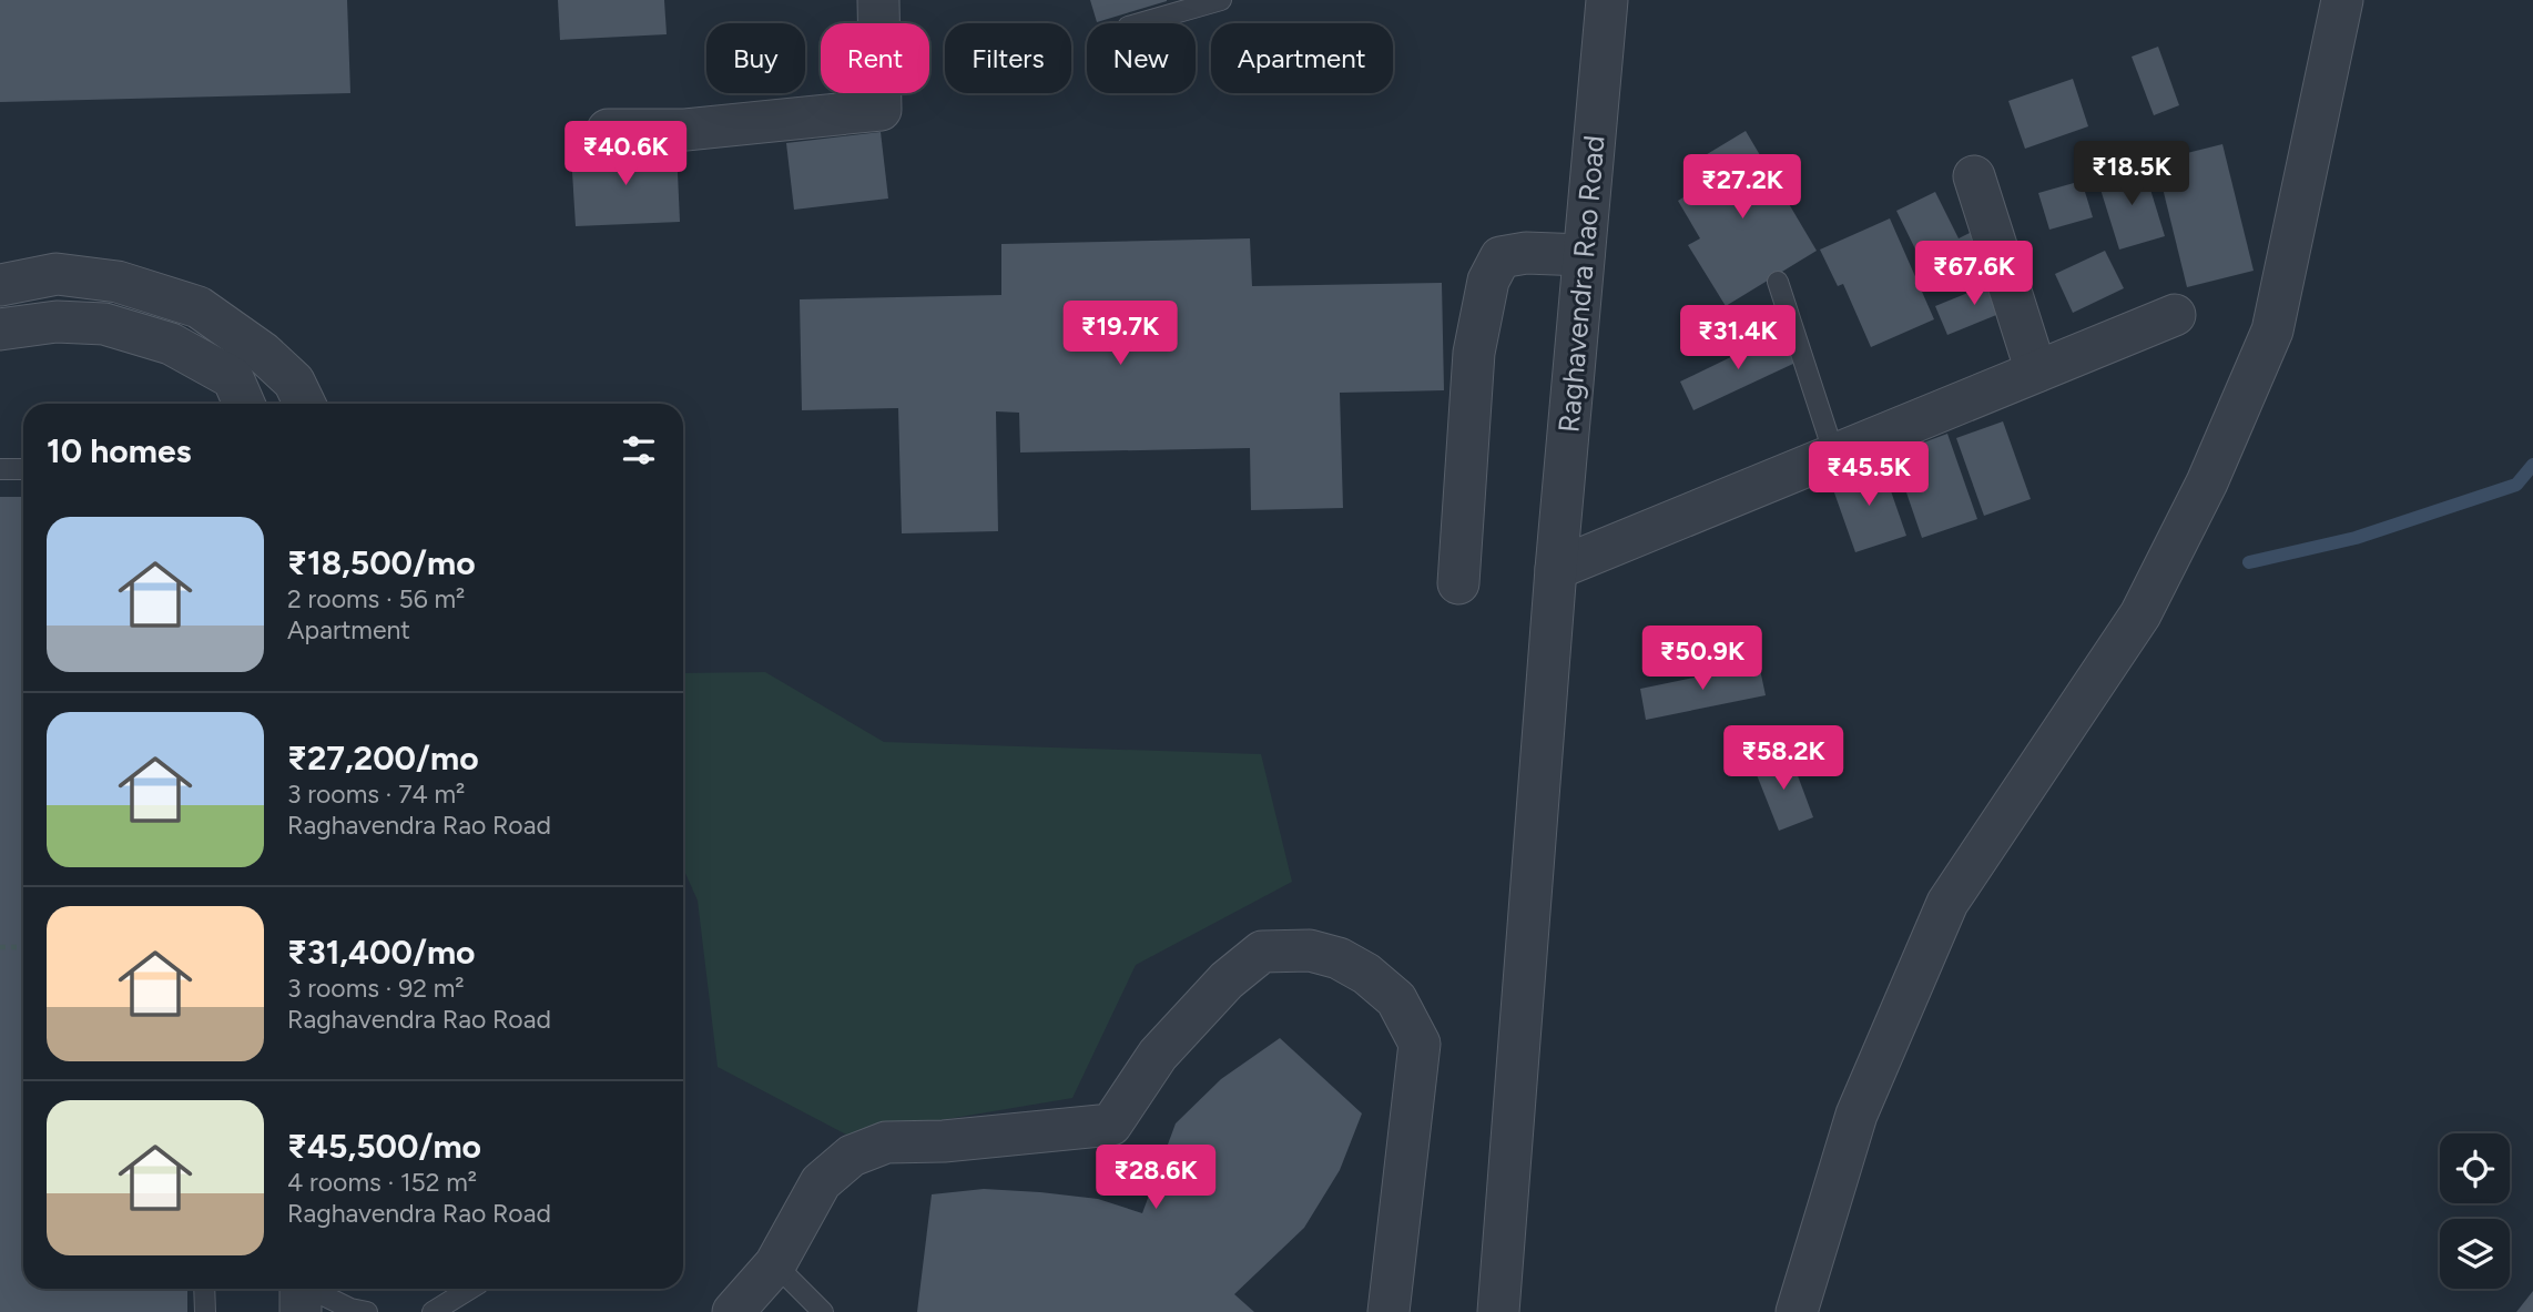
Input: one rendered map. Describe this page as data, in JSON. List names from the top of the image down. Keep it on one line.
{"streets":{"street":["Raghavendra Rao Road"]},"page":{"chip":["Buy","Rent","Filters","New","Apartment"],"price":["₹40.6K","₹18.5K","₹27.2K","₹67.6K","₹19.7K","₹31.4K","₹45.5K","₹50.9K","₹58.2K","₹28.6K"],"heading":"10 homes","list":[{"name":"₹18,500/mo","note":"2 rooms · 56 m² · Apartment"},{"name":"₹27,200/mo","note":"3 rooms · 74 m² · Raghavendra Rao Road"},{"name":"₹31,400/mo","note":"3 rooms · 92 m² · Raghavendra Rao Road"},{"name":"₹45,500/mo","note":"4 rooms · 152 m² · Raghavendra Rao Road"}]}}
